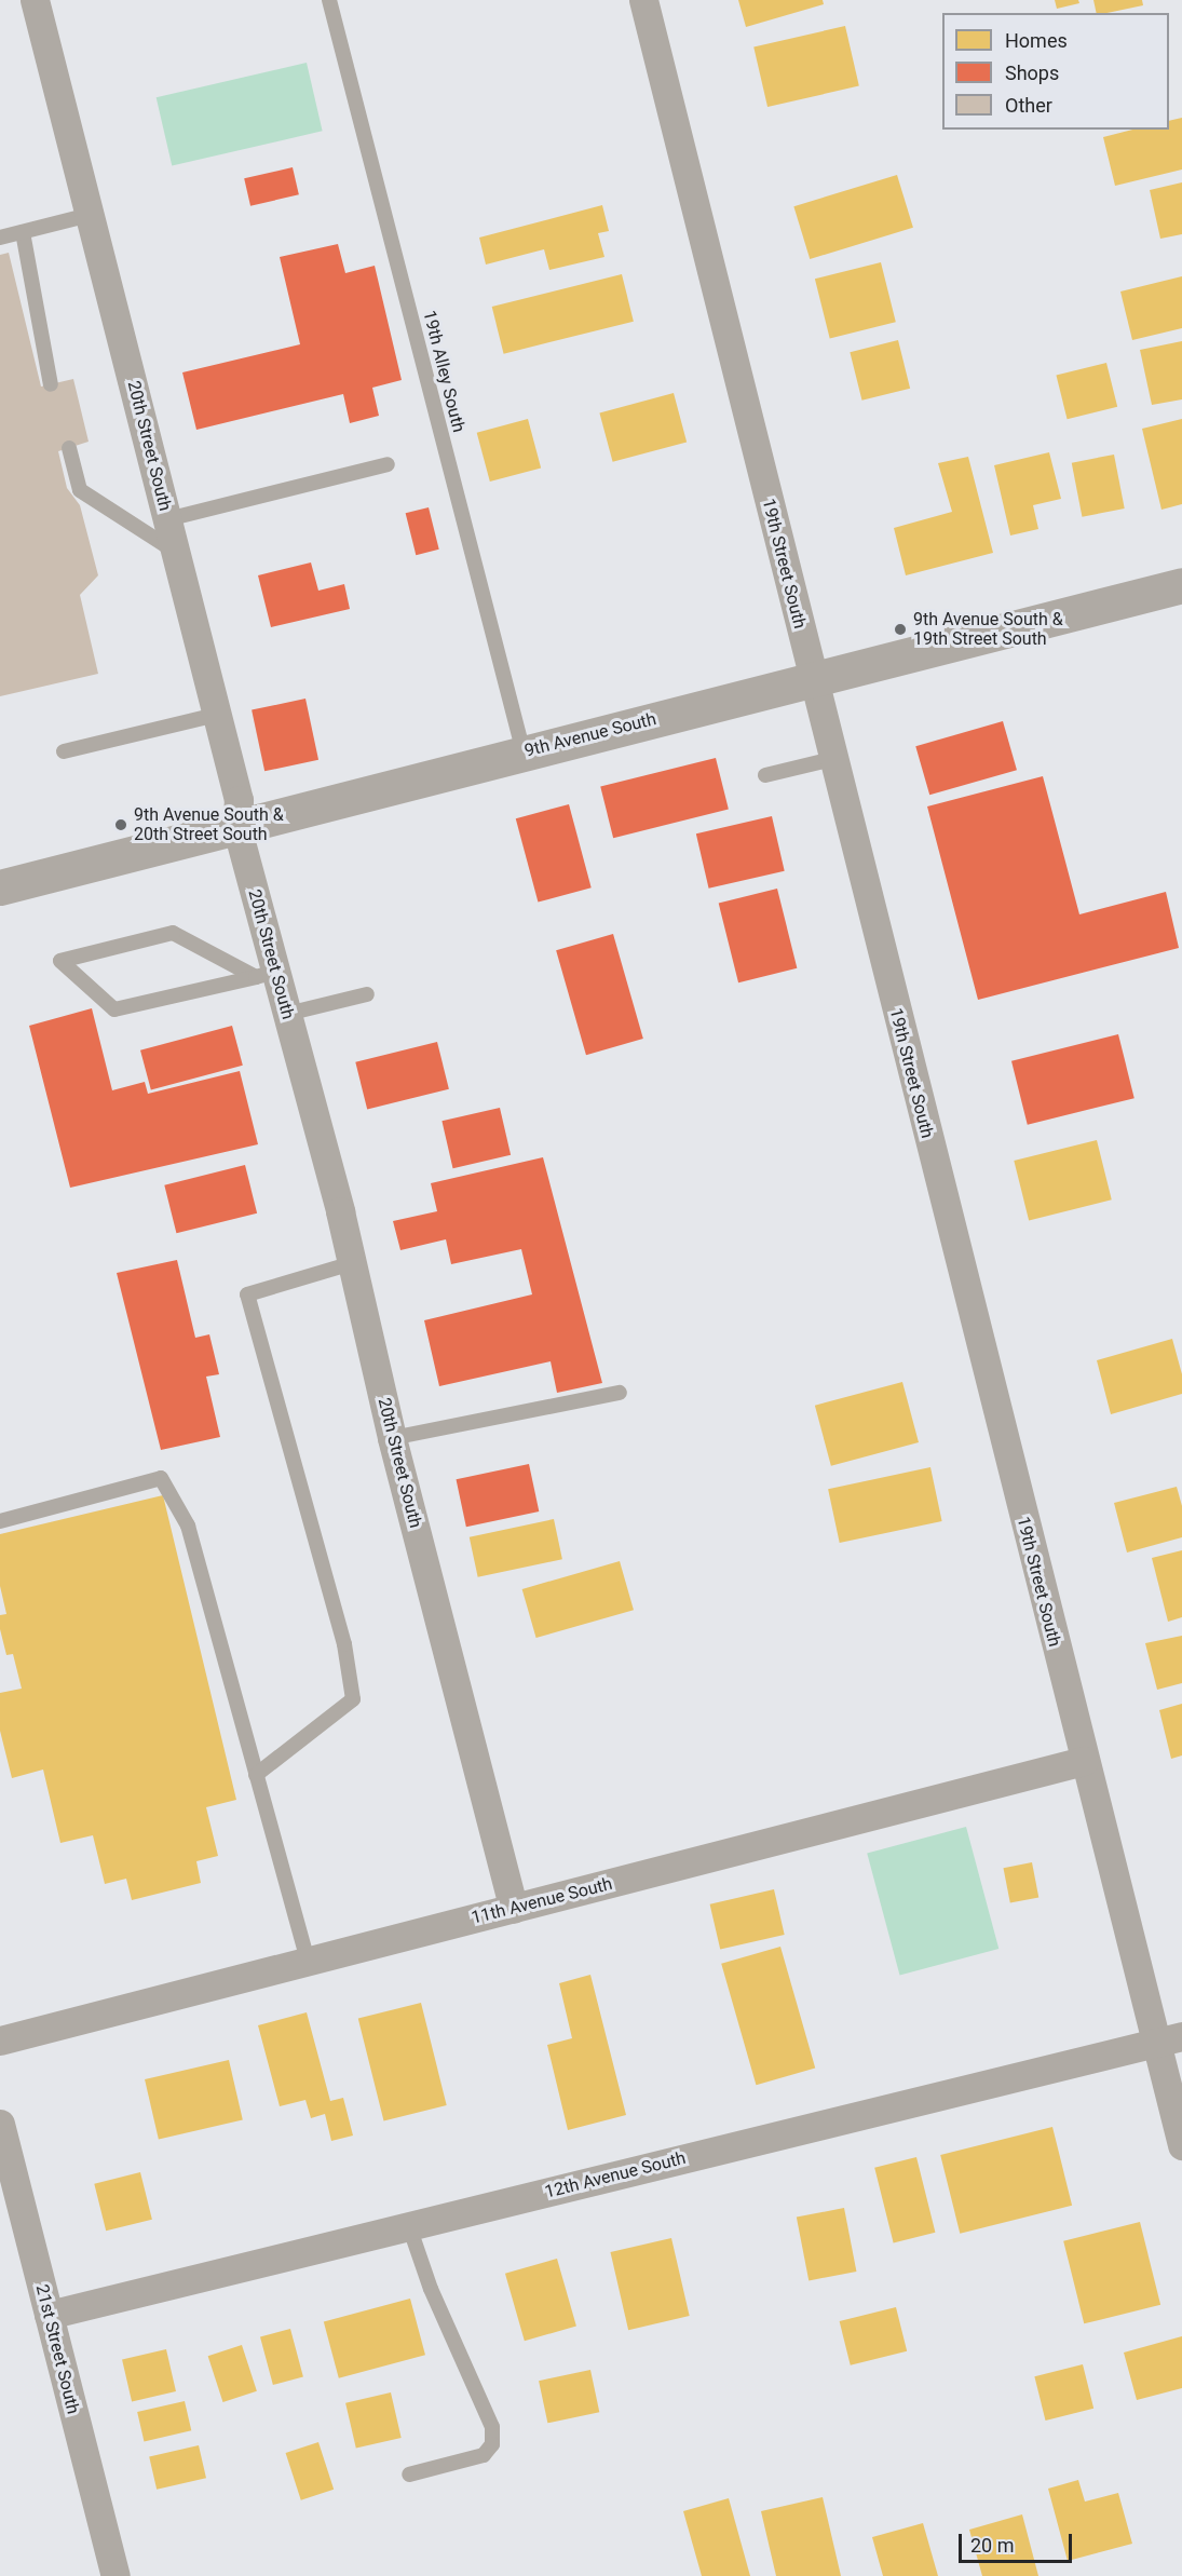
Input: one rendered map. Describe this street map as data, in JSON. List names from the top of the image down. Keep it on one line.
{"streets":{"street":["20th Street South","19th Street South","9th Avenue South","11th Avenue South","12th Avenue South","21st Street South"],"lane":["19th Alley South"]},"crossings":[["19th Alley South","9th Avenue South"],["20th Street South","9th Avenue South"],["20th Street South","11th Avenue South"],["19th Street South","9th Avenue South"],["19th Street South","11th Avenue South"],["19th Street South","12th Avenue South"],["12th Avenue South","21st Street South"]],"places":["9th Avenue South & 19th Street South","9th Avenue South & 20th Street South"],"legend":["Homes","Shops","Other"],"scale_bar":"20 m"}
